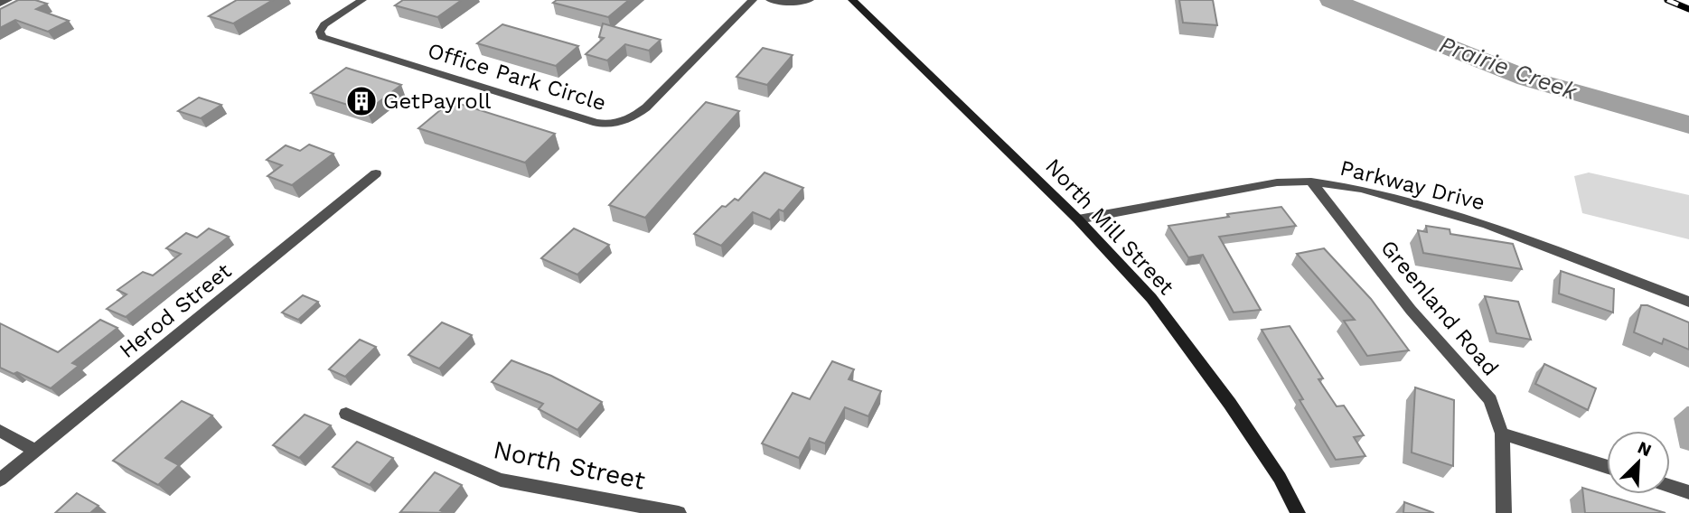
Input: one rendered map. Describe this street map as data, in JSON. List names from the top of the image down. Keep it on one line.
{"streets":{"main road":["North Mill Street"],"street":["Office Park Circle","Parkway Drive","Greenland Road","Herod Street","North Street"]},"crossings":[["Parkway Drive","North Mill Street"],["Parkway Drive","Greenland Road"]],"water":["Prairie Creek"],"places":{"building":["GetPayroll"]},"north":"top right"}
